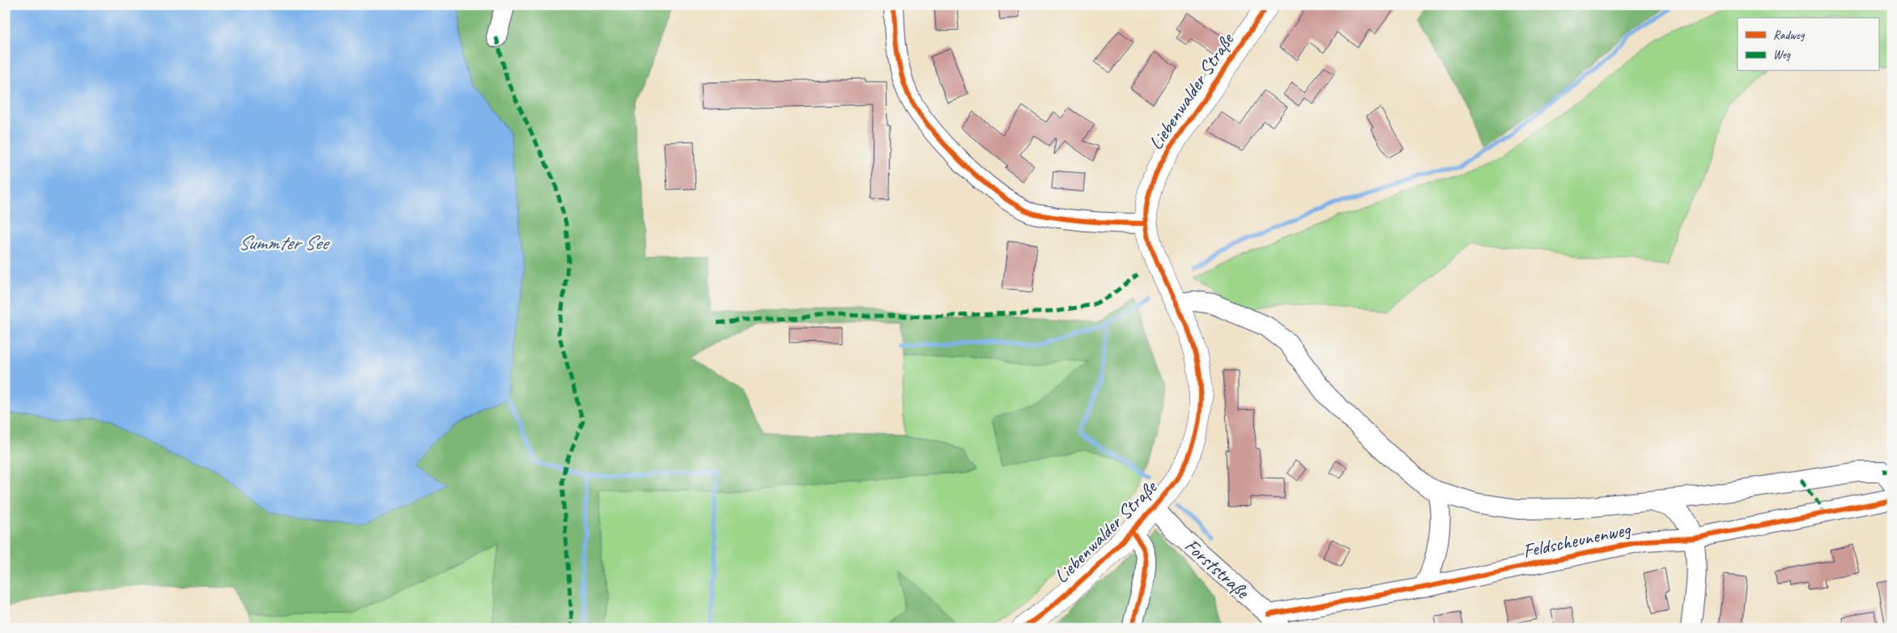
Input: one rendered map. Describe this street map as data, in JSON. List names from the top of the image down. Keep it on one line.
{"streets":{"main road":["Liebenwalder Straße"],"street":["Feldscheunenweg","Forststraße"]},"crossings":[["Liebenwalder Straße","Forststraße"],["Feldscheunenweg","Forststraße"]],"water":["Summter See"],"legend":["Radweg","Weg"]}
